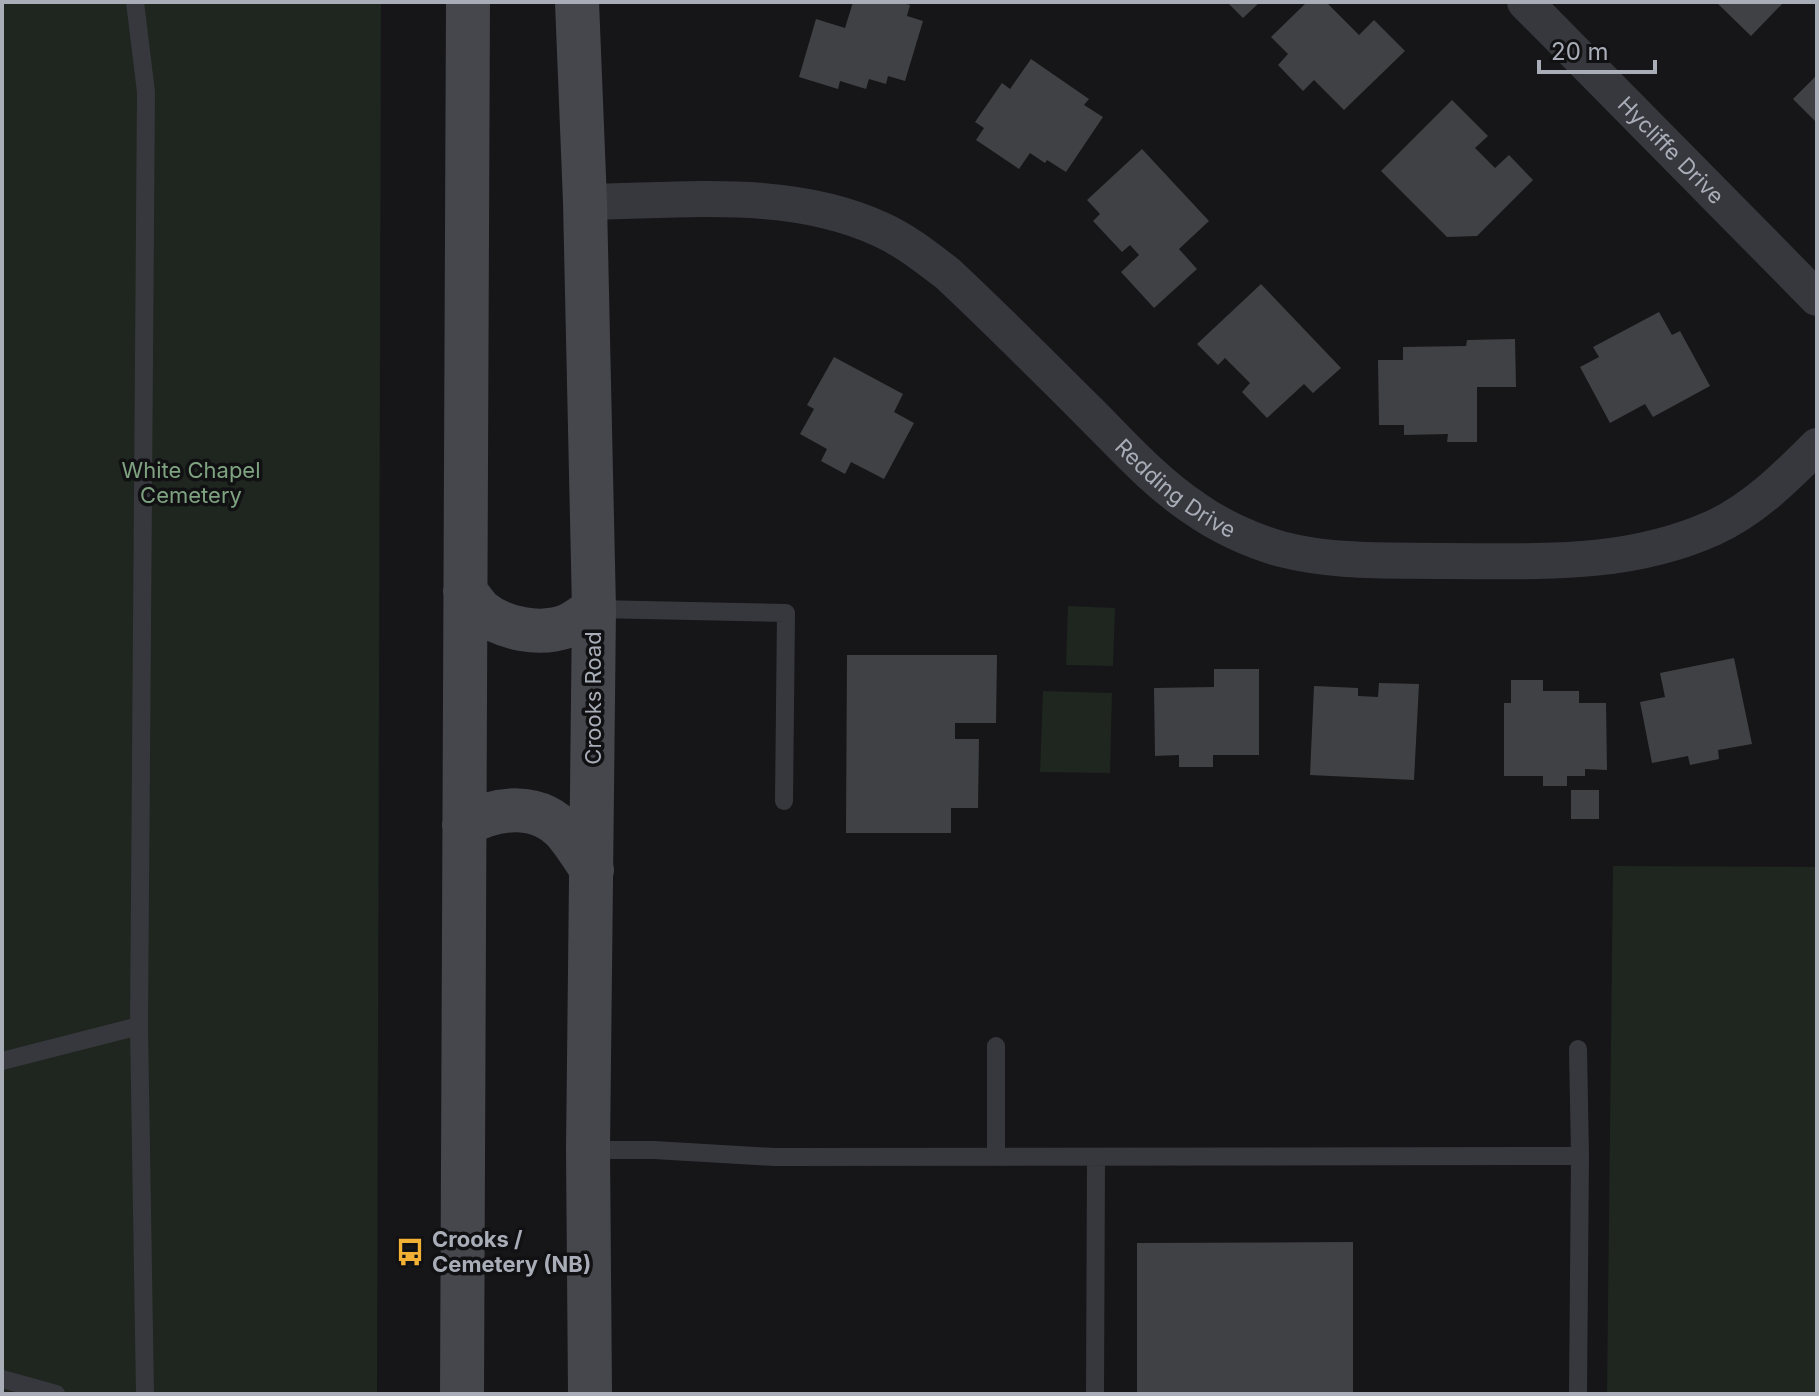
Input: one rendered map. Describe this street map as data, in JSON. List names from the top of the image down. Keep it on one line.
{"streets":{"main road":["Crooks Road"],"street":["Hycliffe Drive","Redding Drive"]},"crossings":[["Redding Drive","Crooks Road"]],"parks":["White Chapel Cemetery"],"places":{"bus stop":["Crooks / Cemetery (NB)"]},"scale_bar":"20 m"}
